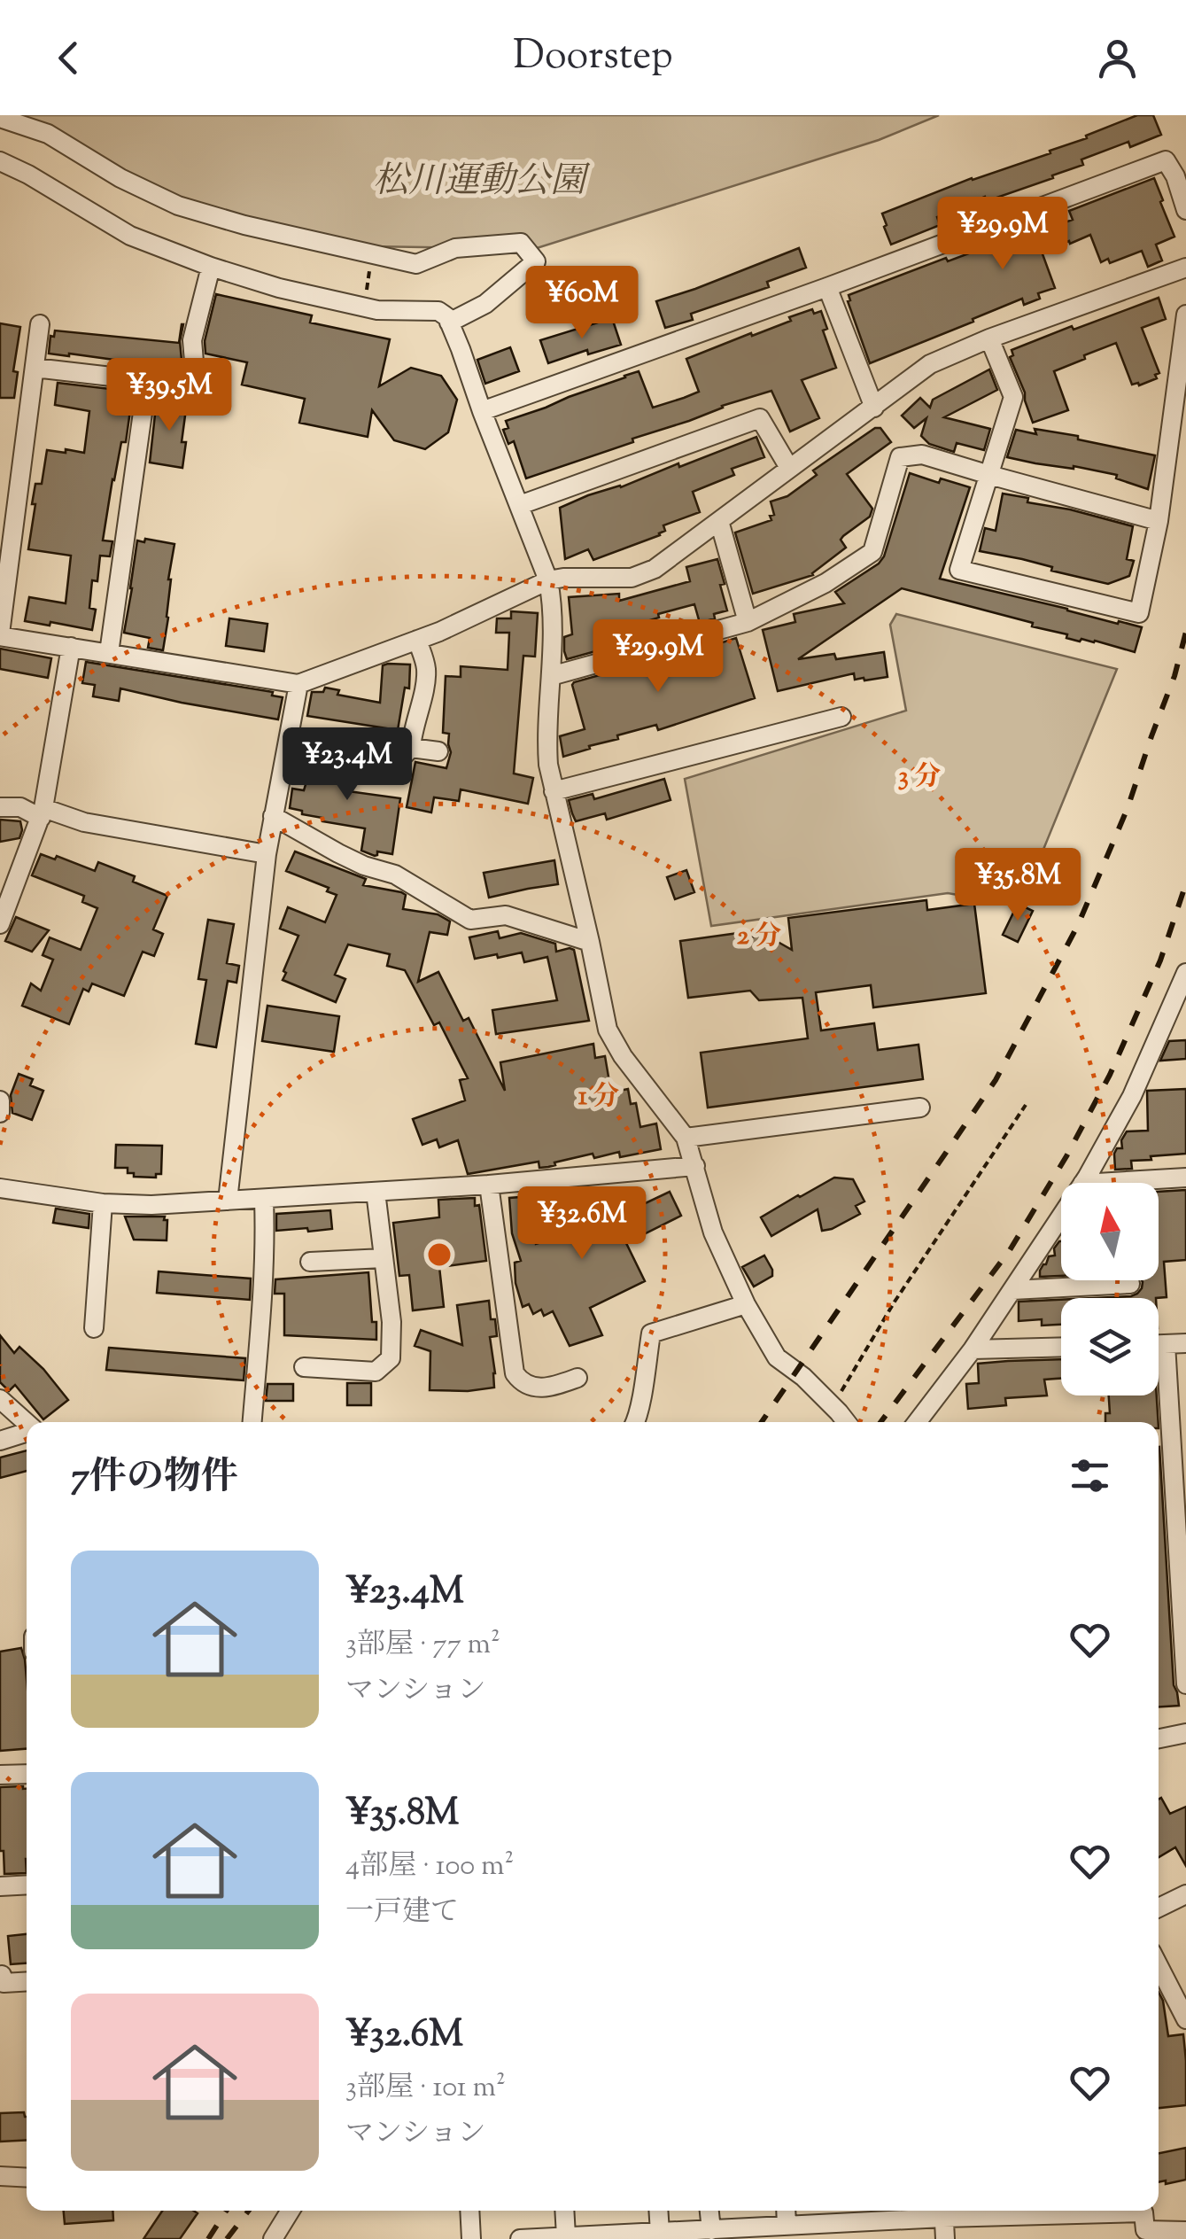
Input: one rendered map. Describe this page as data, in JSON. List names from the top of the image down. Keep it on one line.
{"parks":["松川運動公園"],"north":"top","page":{"header":"Doorstep","price":["¥29.9M","¥60M","¥39.5M","¥29.9M","¥23.4M","¥35.8M","¥32.6M"],"heading":"7件の物件","list":[{"name":"¥23.4M","note":"3部屋 · 77 m² · マンション"},{"name":"¥35.8M","note":"4部屋 · 100 m² · 一戸建て"},{"name":"¥32.6M","note":"3部屋 · 101 m² · マンション"}]},"rings":["3 分","2 分","1 分"]}
